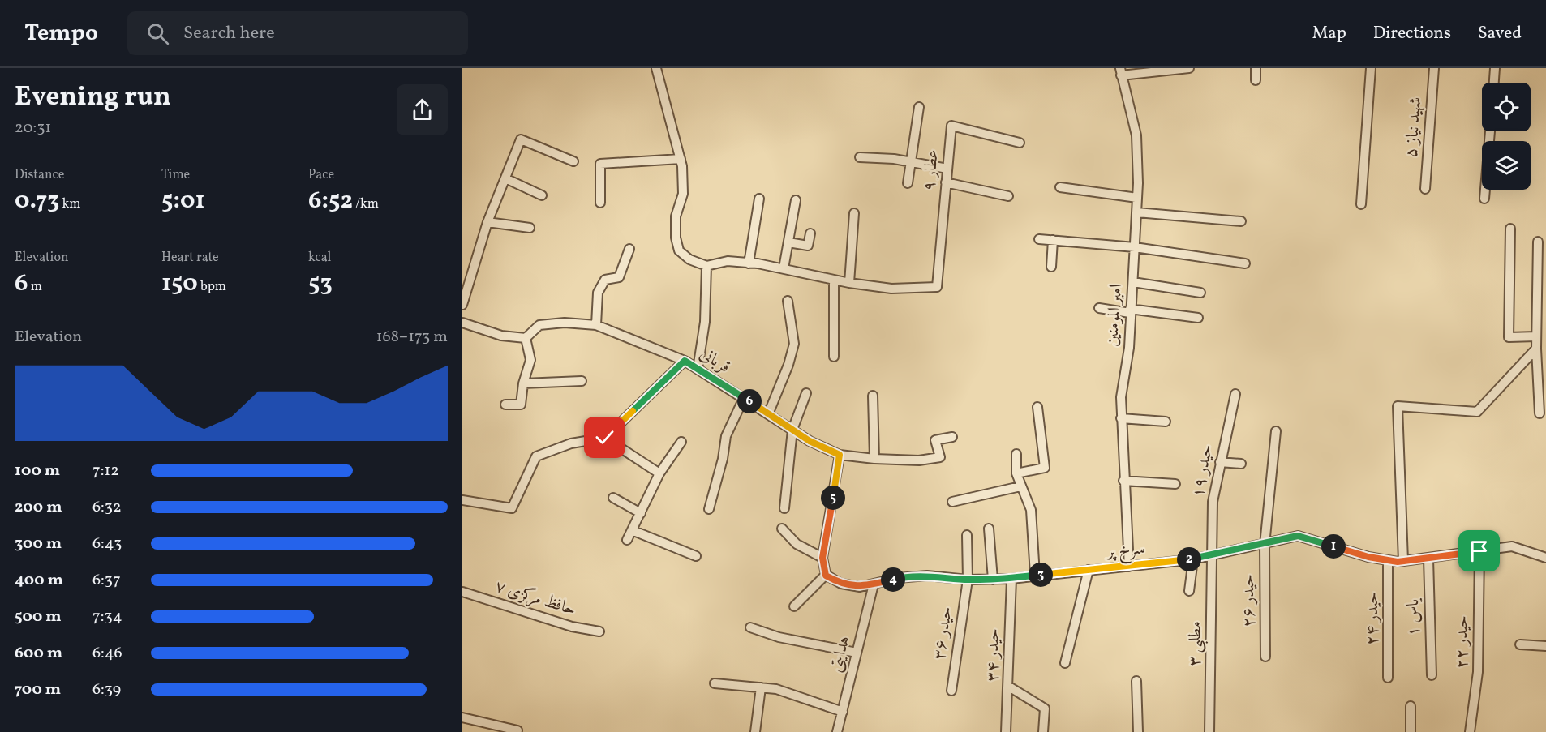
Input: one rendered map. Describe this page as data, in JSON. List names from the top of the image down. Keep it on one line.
{"streets":{"street":["شهید نیاز ۵","عطار ۹","امیر المومنین","قربانی","حیدر ۱۹","سرخ پر","حافظ مرکزی ۷","حیدر ۲۶","یاس ۱","حیدر ۲۴","حیدر ۳۶","حیدر ۲۲","مطلبی ۳","هدایتی","حیدر ۳۴"]},"crossings":[["امیر المومنین","سرخ پر"],["حیدر ۱۹","سرخ پر"],["حیدر ۱۹","مطلبی ۳"],["سرخ پر","حیدر ۲۶"],["سرخ پر","یاس ۱"],["سرخ پر","حیدر ۲۴"],["سرخ پر","حیدر ۳۶"],["سرخ پر","حیدر ۲۲"],["سرخ پر","مطلبی ۳"],["سرخ پر","هدایتی"],["سرخ پر","حیدر ۳۴"]],"page":{"header":"Tempo","search":"Search here","nav":["Map","Directions","Saved"],"heading":["Evening run","20:31"],"stats":[["Distance","0.73 km"],["Time","5:01"],["Pace","6:52 /km"],["Elevation","6 m"],["Heart rate","150 bpm"],["kcal","53"]],"chart":["Elevation","168–173 m"],"pins":["6","5","1","2","3","4"],"list":[{"name":"100 m","note":"7:12"},{"name":"200 m","note":"6:32"},{"name":"300 m","note":"6:43"},{"name":"400 m","note":"6:37"},{"name":"500 m","note":"7:34"},{"name":"600 m","note":"6:46"},{"name":"700 m","note":"6:39"}]}}
